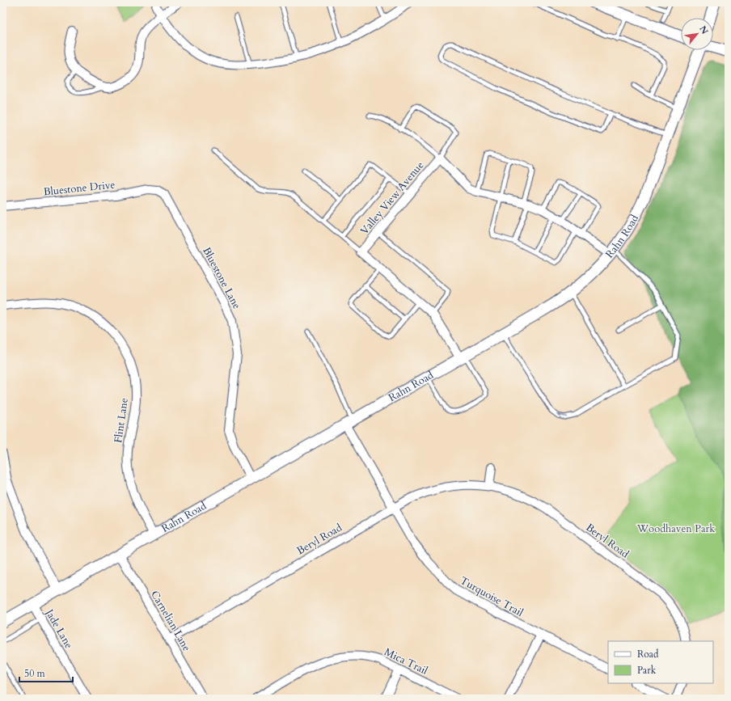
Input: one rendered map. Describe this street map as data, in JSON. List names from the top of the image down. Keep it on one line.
{"streets":{"street":["Bluestone Drive","Valley View Avenue","Rahn Road","Bluestone Lane","Flint Lane","Beryl Road","Turquoise Trail","Carnelian Lane","Jade Lane","Mica Trail"]},"crossings":[["Bluestone Drive","Bluestone Lane"],["Rahn Road","Bluestone Lane"],["Rahn Road","Flint Lane"],["Rahn Road","Turquoise Trail"],["Rahn Road","Carnelian Lane"],["Rahn Road","Jade Lane"],["Beryl Road","Turquoise Trail"],["Beryl Road","Carnelian Lane"]],"parks":["Woodhaven Park"],"legend":["Road","Park"],"scale_bar":"50 m","north":"top right"}
